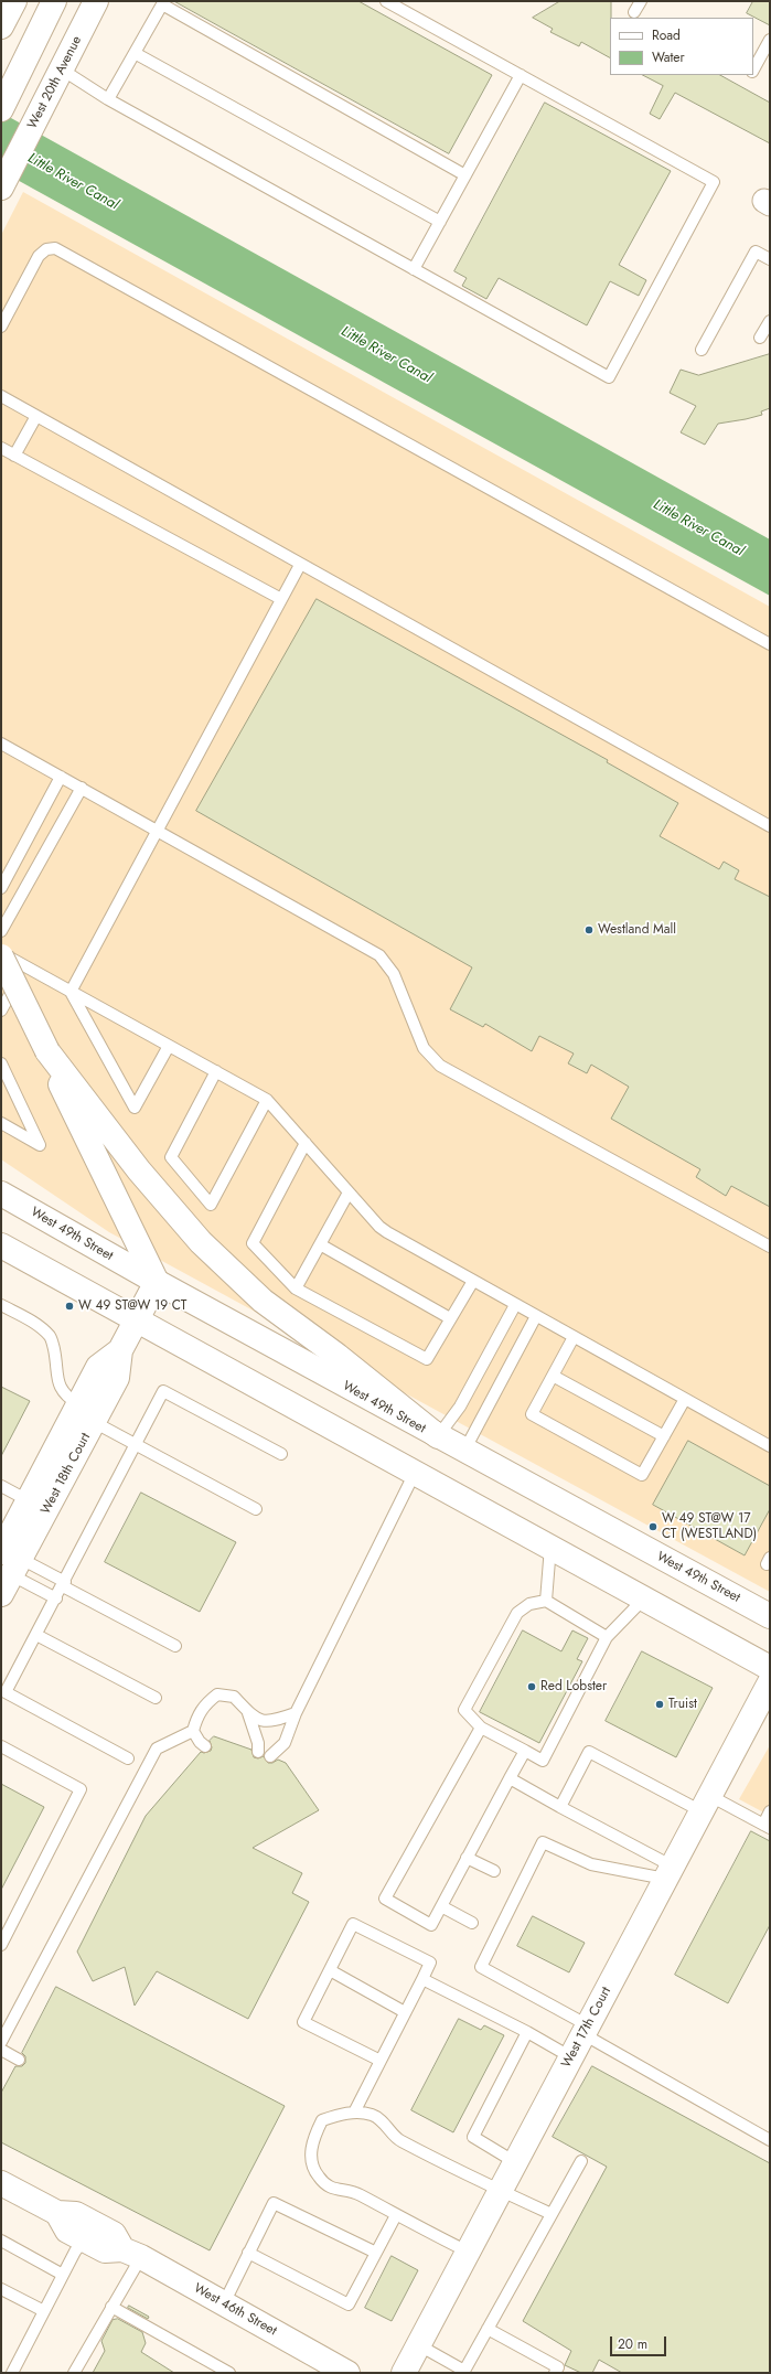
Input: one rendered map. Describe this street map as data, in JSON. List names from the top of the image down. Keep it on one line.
{"streets":{"main road":["West 20th Avenue","West 49th Street","West 18th Court","West 17th Court","West 46th Street"]},"crossings":[["West 49th Street","West 18th Court"]],"water":["Little River Canal"],"places":["Westland Mall","W 49 ST@W 19 CT","W 49 ST@W 17 CT (WESTLAND)","Red Lobster","Truist"],"legend":["Road","Water"],"scale_bar":"20 m"}
